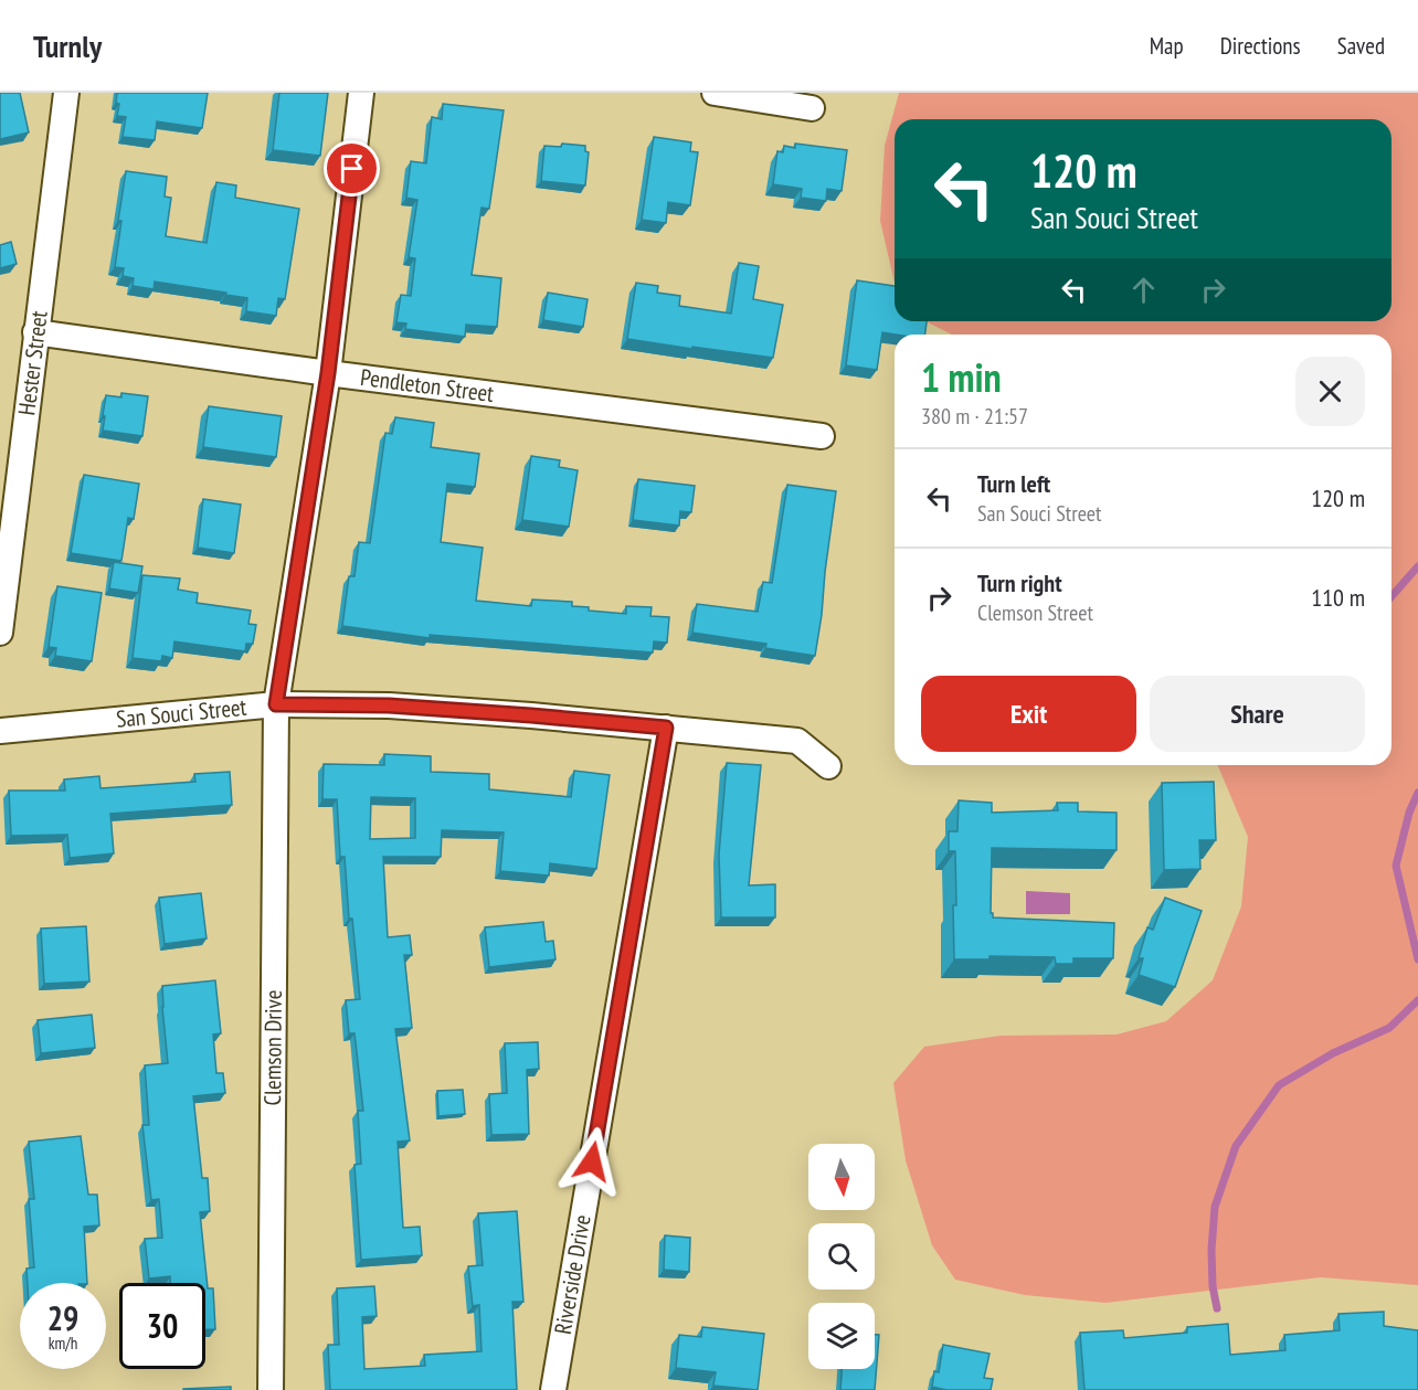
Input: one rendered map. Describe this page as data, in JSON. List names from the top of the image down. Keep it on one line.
{"streets":{"street":["Hester Street","Pendleton Street","San Souci Street","Clemson Drive","Riverside Drive"]},"crossings":[["Hester Street","Pendleton Street"],["Pendleton Street","Clemson Drive"],["San Souci Street","Clemson Drive"],["San Souci Street","Riverside Drive"]],"north":"bottom","page":{"header":"Turnly","nav":["Map","Directions","Saved"],"turn":["120 m","San Souci Street"],"heading":["1 min","380 m · 21:57"],"list":[{"name":"Turn left","note":"San Souci Street","value":"120 m"},{"name":"Turn right","note":"Clemson Street","value":"110 m"}],"buttons":["Exit","Share"],"speed":"29 km/h","limit":"30"}}
